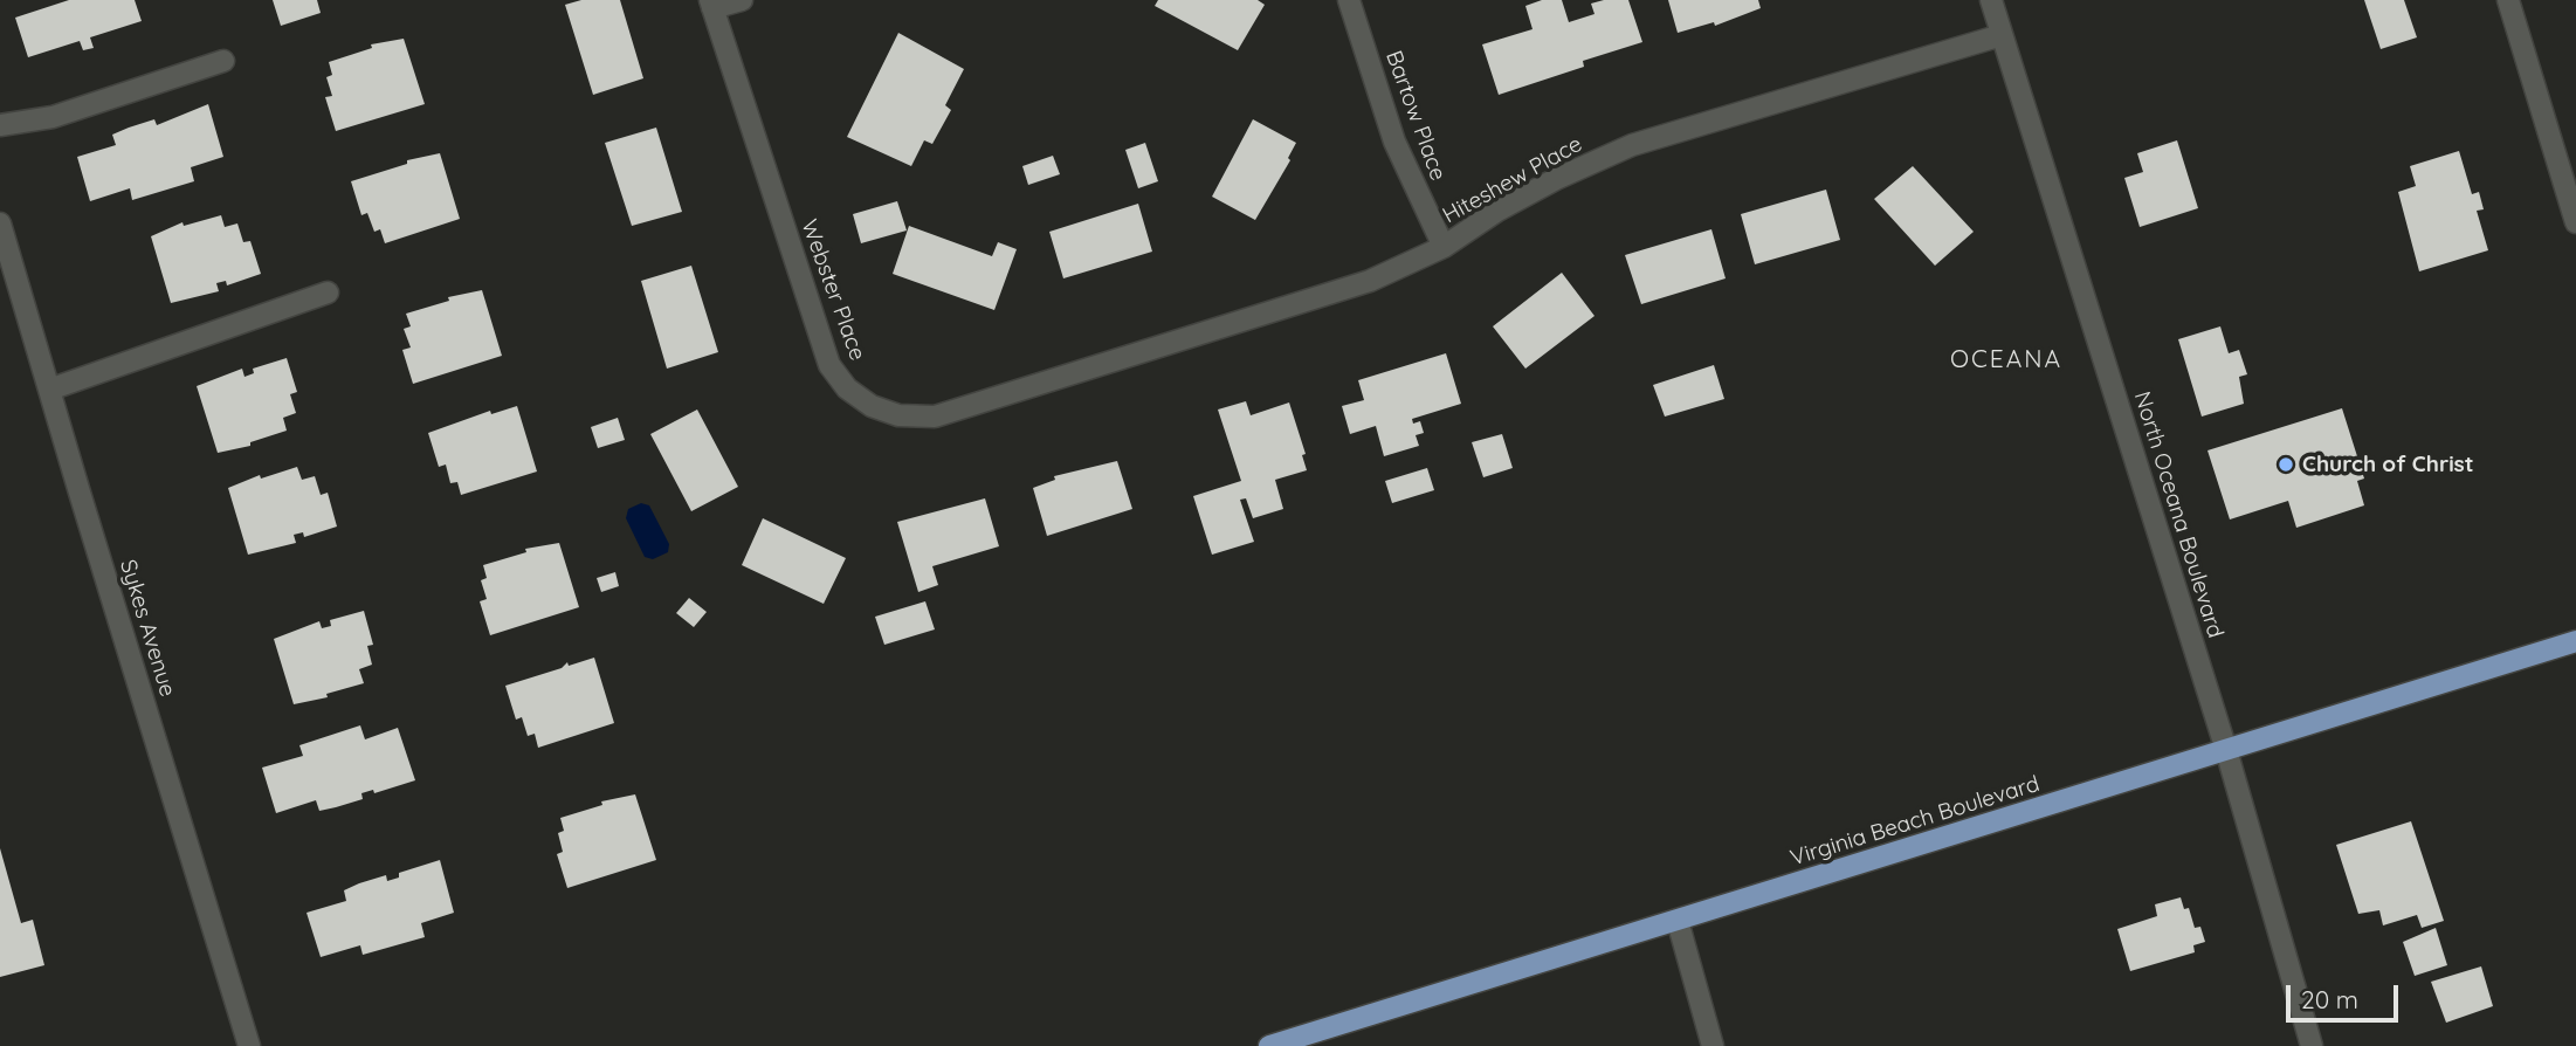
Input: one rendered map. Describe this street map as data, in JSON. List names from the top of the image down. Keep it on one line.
{"streets":{"main road":["Virginia Beach Boulevard"],"street":["Bartow Place","Hiteshew Place","Webster Place","North Oceana Boulevard","Sykes Avenue"]},"crossings":[["Bartow Place","Hiteshew Place"],["Hiteshew Place","Webster Place"],["Hiteshew Place","North Oceana Boulevard"],["North Oceana Boulevard","Virginia Beach Boulevard"]],"districts":["OCEANA"],"places":["Church of Christ"],"scale_bar":"20 m"}
